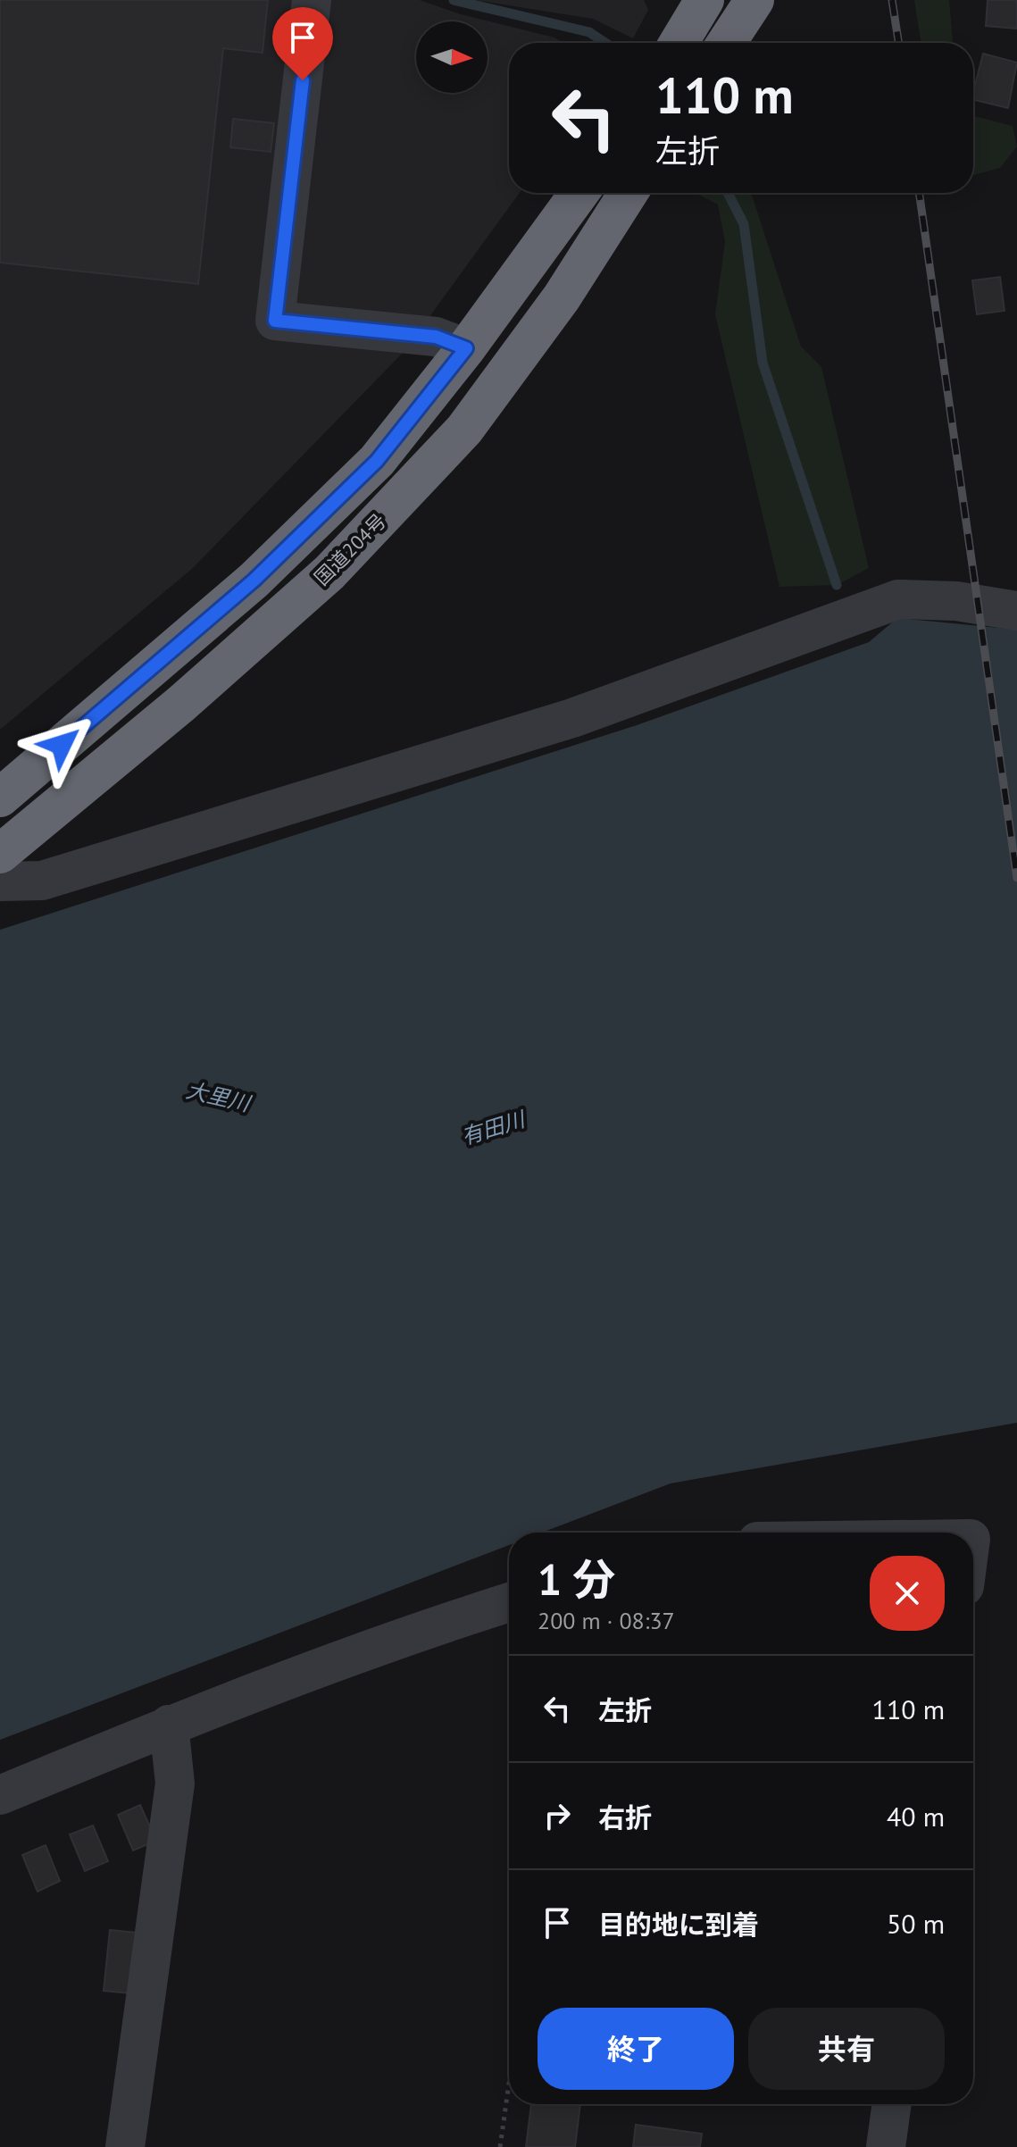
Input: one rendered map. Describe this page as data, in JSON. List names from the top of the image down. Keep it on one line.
{"streets":{"highway":["国道204号"]},"water":["大里川","有田川"],"north":"right","page":{"turn":["110 m","左折"],"heading":["1 分","200 m · 08:37"],"list":[{"name":"左折","value":"110 m"},{"name":"右折","value":"40 m"},{"name":"目的地に到着","value":"50 m"}],"buttons":["終了","共有"]}}
